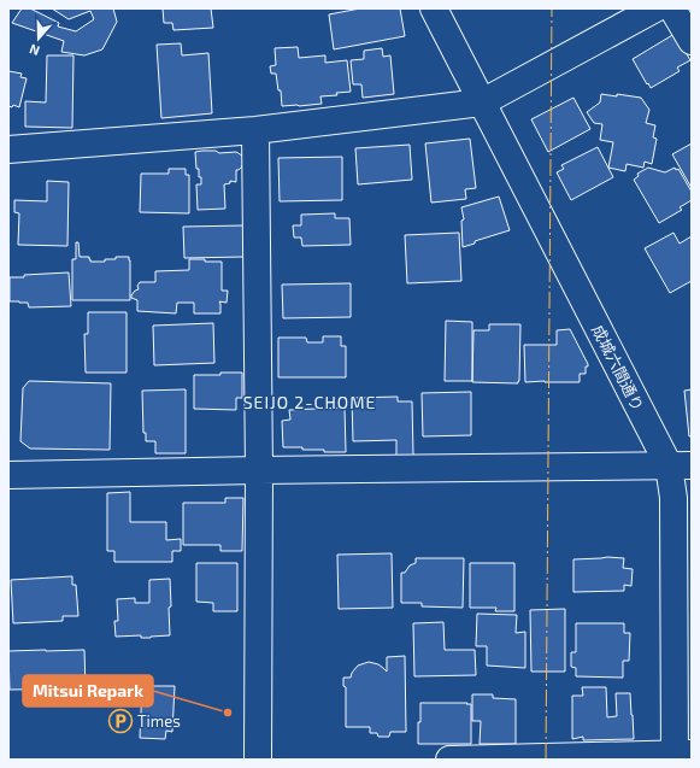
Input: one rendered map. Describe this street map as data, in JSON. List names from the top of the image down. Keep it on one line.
{"streets":{"street":["成城六間通り"]},"districts":["SEIJO 2-CHOME"],"places":{"other":["Mitsui Repark"],"parking":["Times"]},"north":"bottom"}
